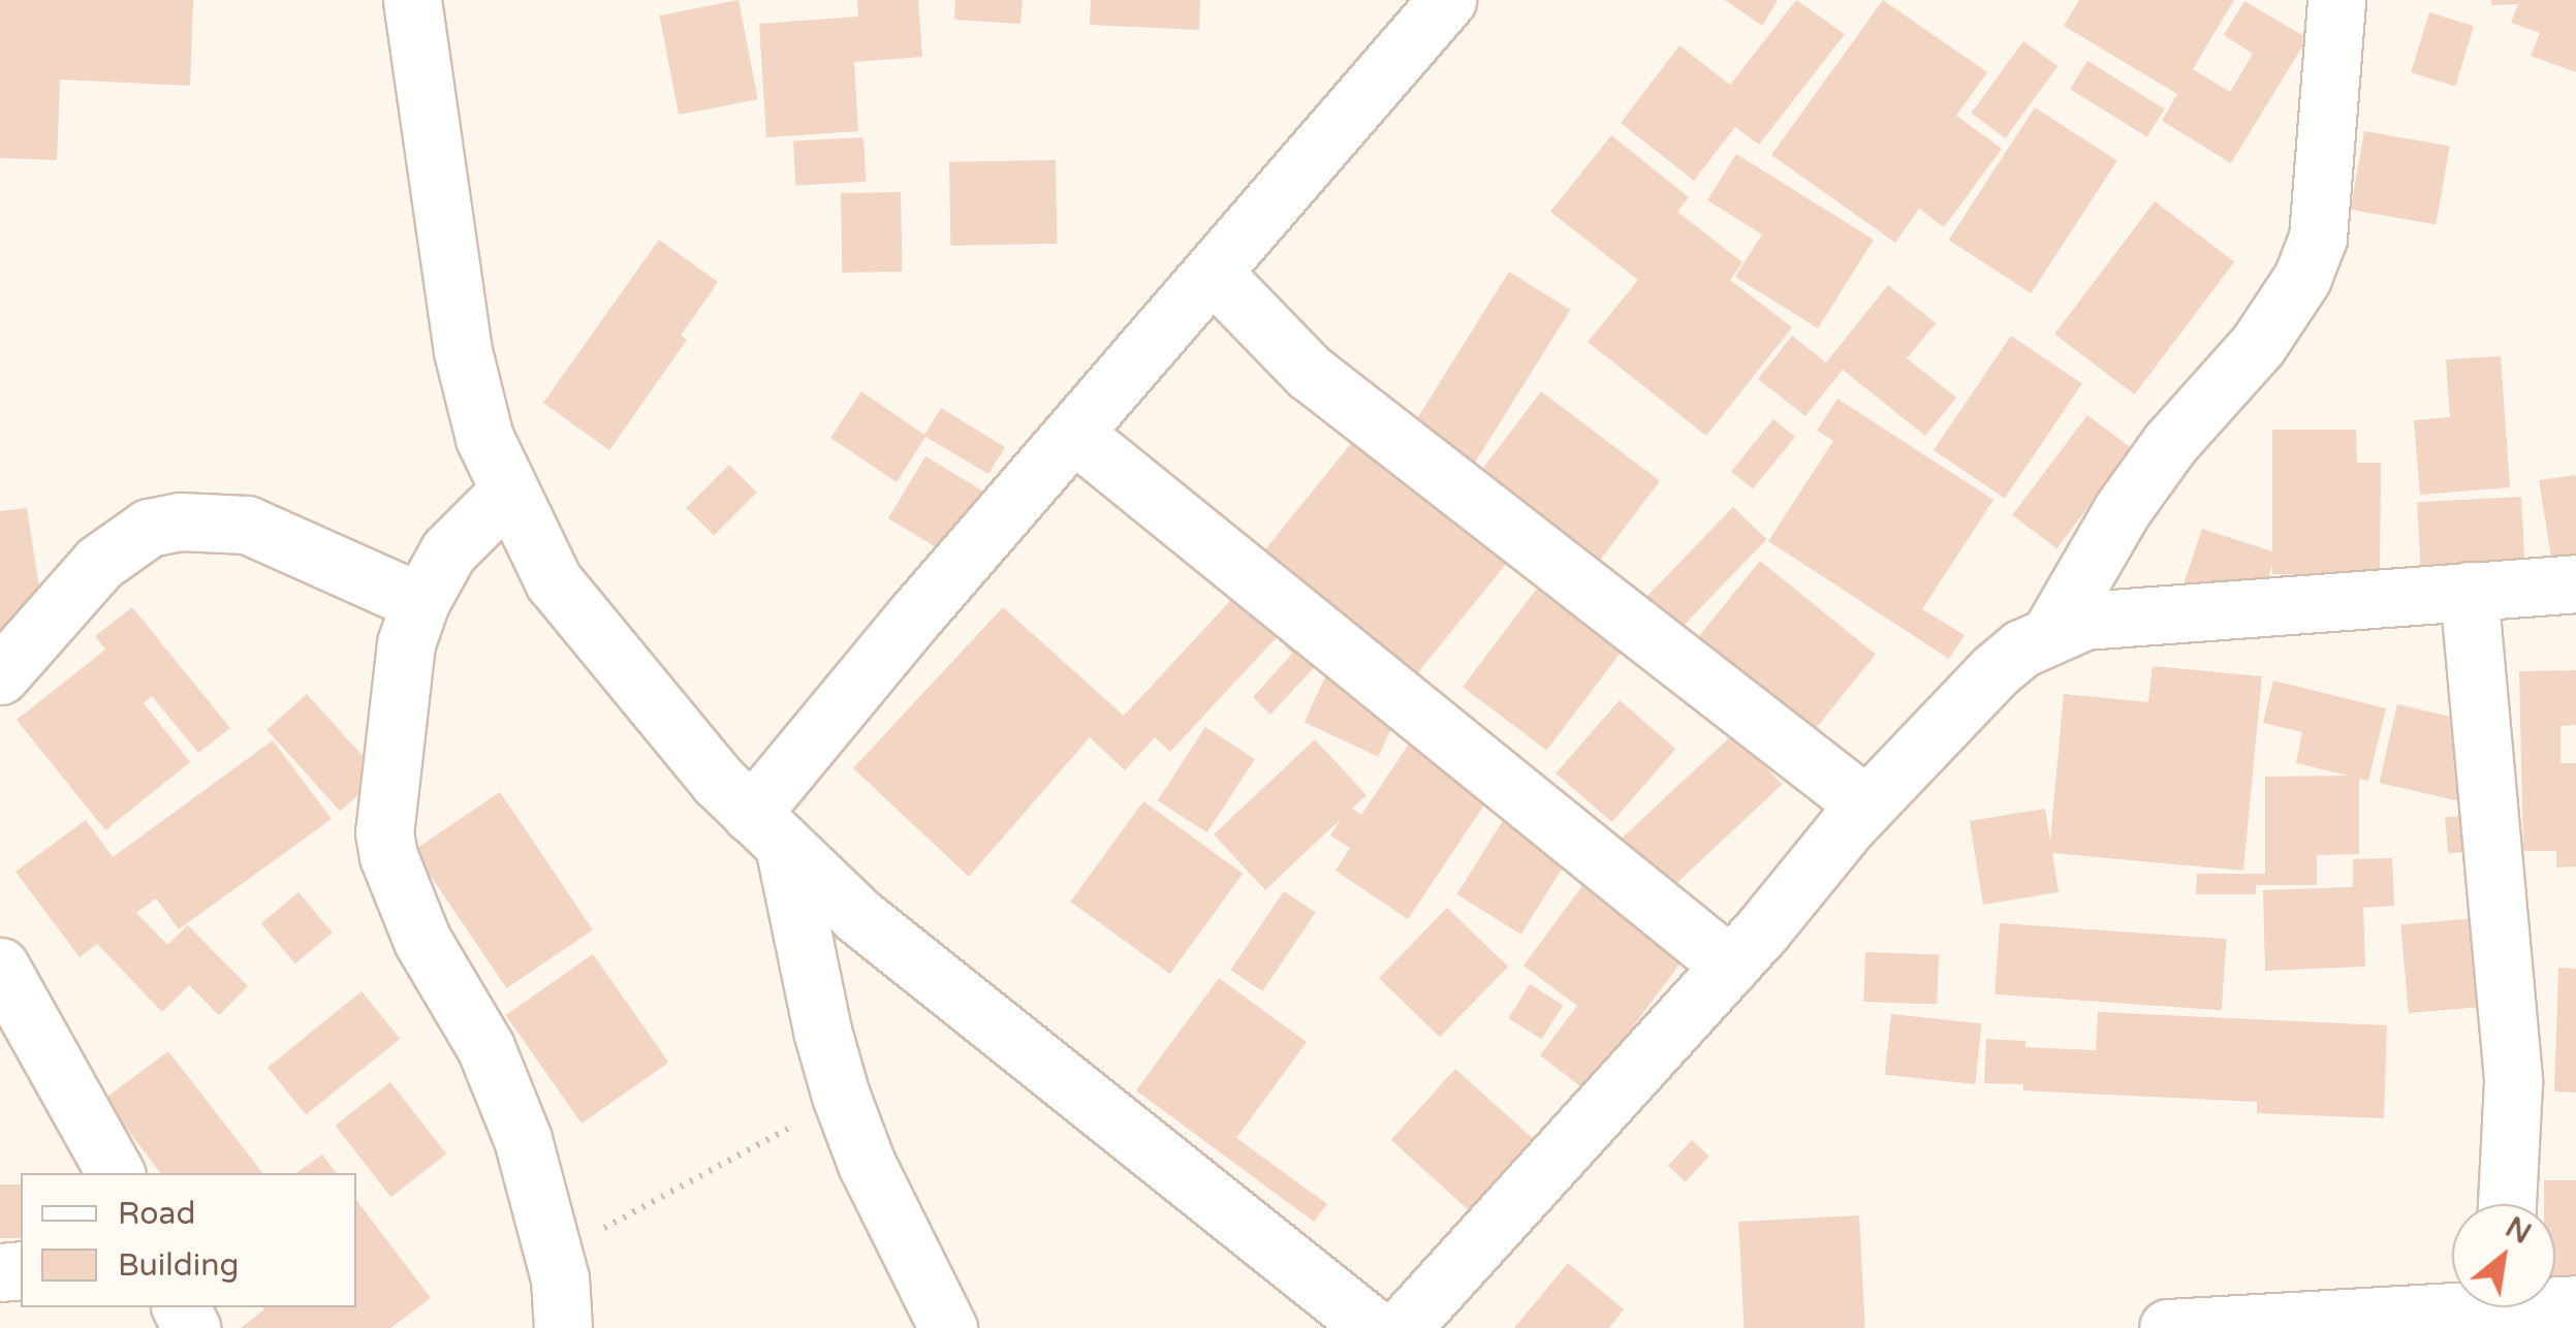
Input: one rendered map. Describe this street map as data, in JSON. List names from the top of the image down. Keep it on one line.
{"legend":["Road","Building"],"north":"top right"}
